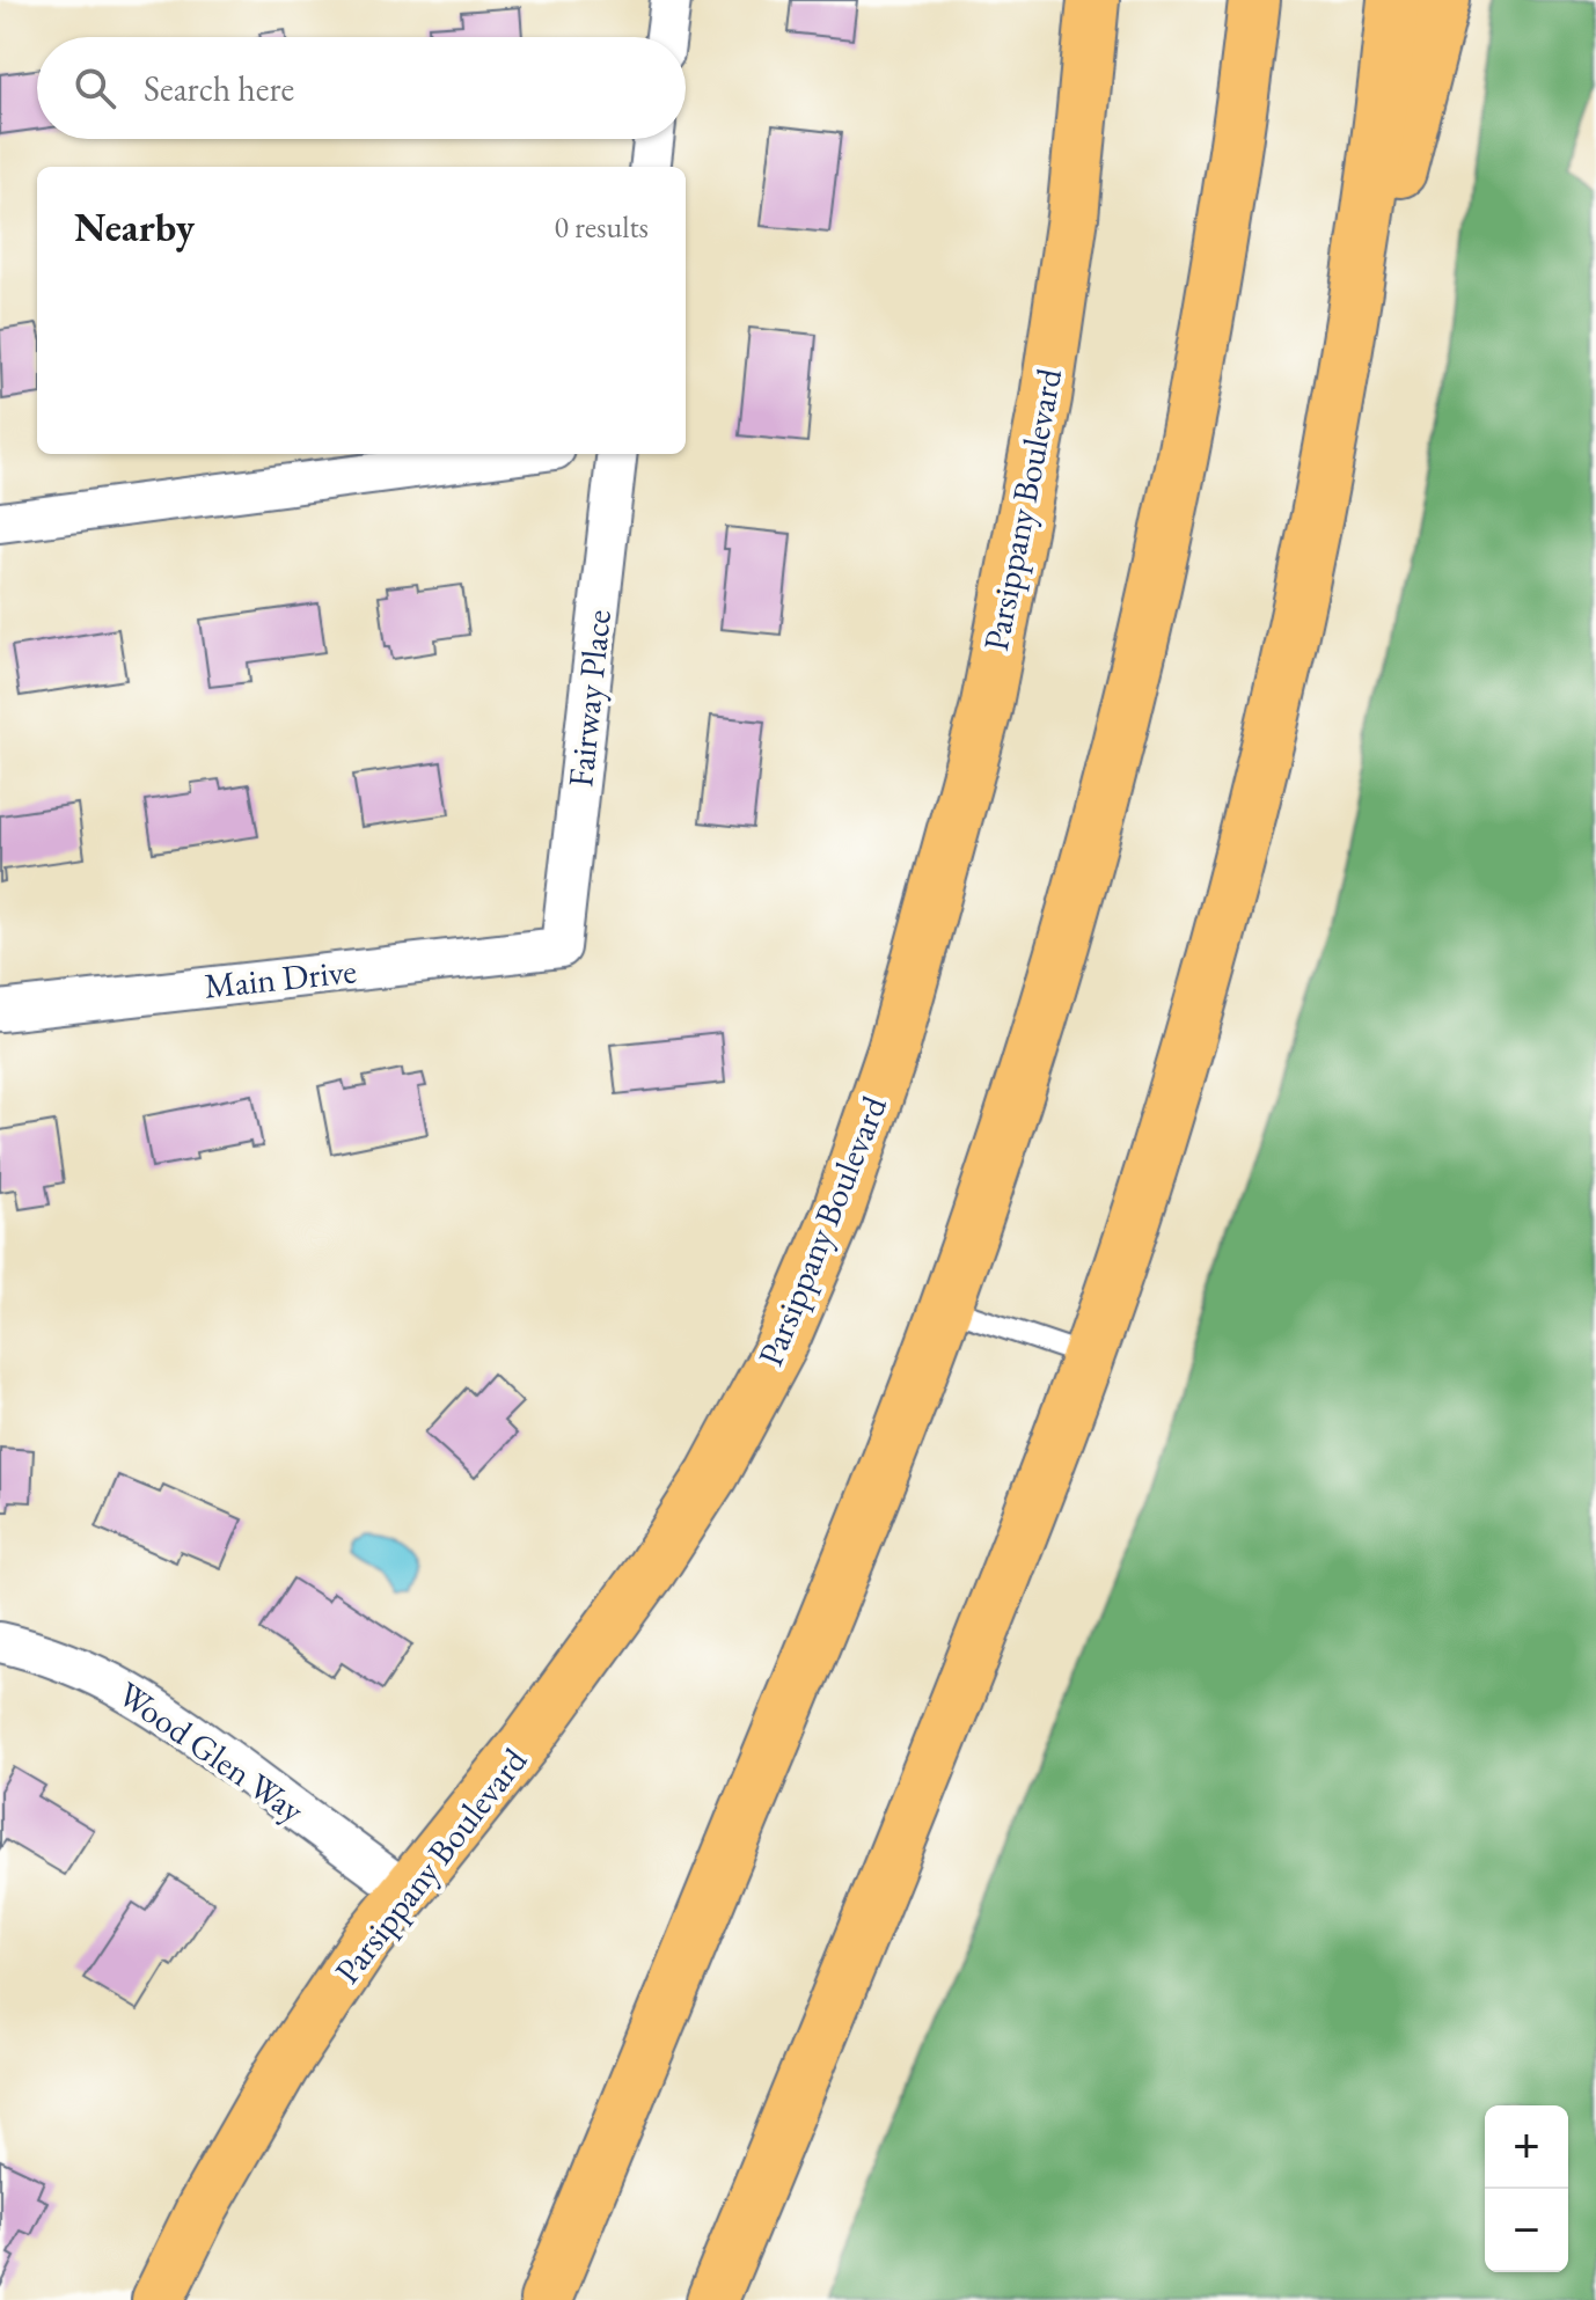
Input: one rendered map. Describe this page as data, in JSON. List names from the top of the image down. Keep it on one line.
{"streets":{"main road":["Parsippany Boulevard"],"street":["Fairway Place","Main Drive","Wood Glen Way"]},"crossings":[["Parsippany Boulevard","Wood Glen Way"],["Fairway Place","Main Drive"]],"page":{"search":"Search here","heading":["Nearby","0 results"],"map_buttons":["+","−"]}}
